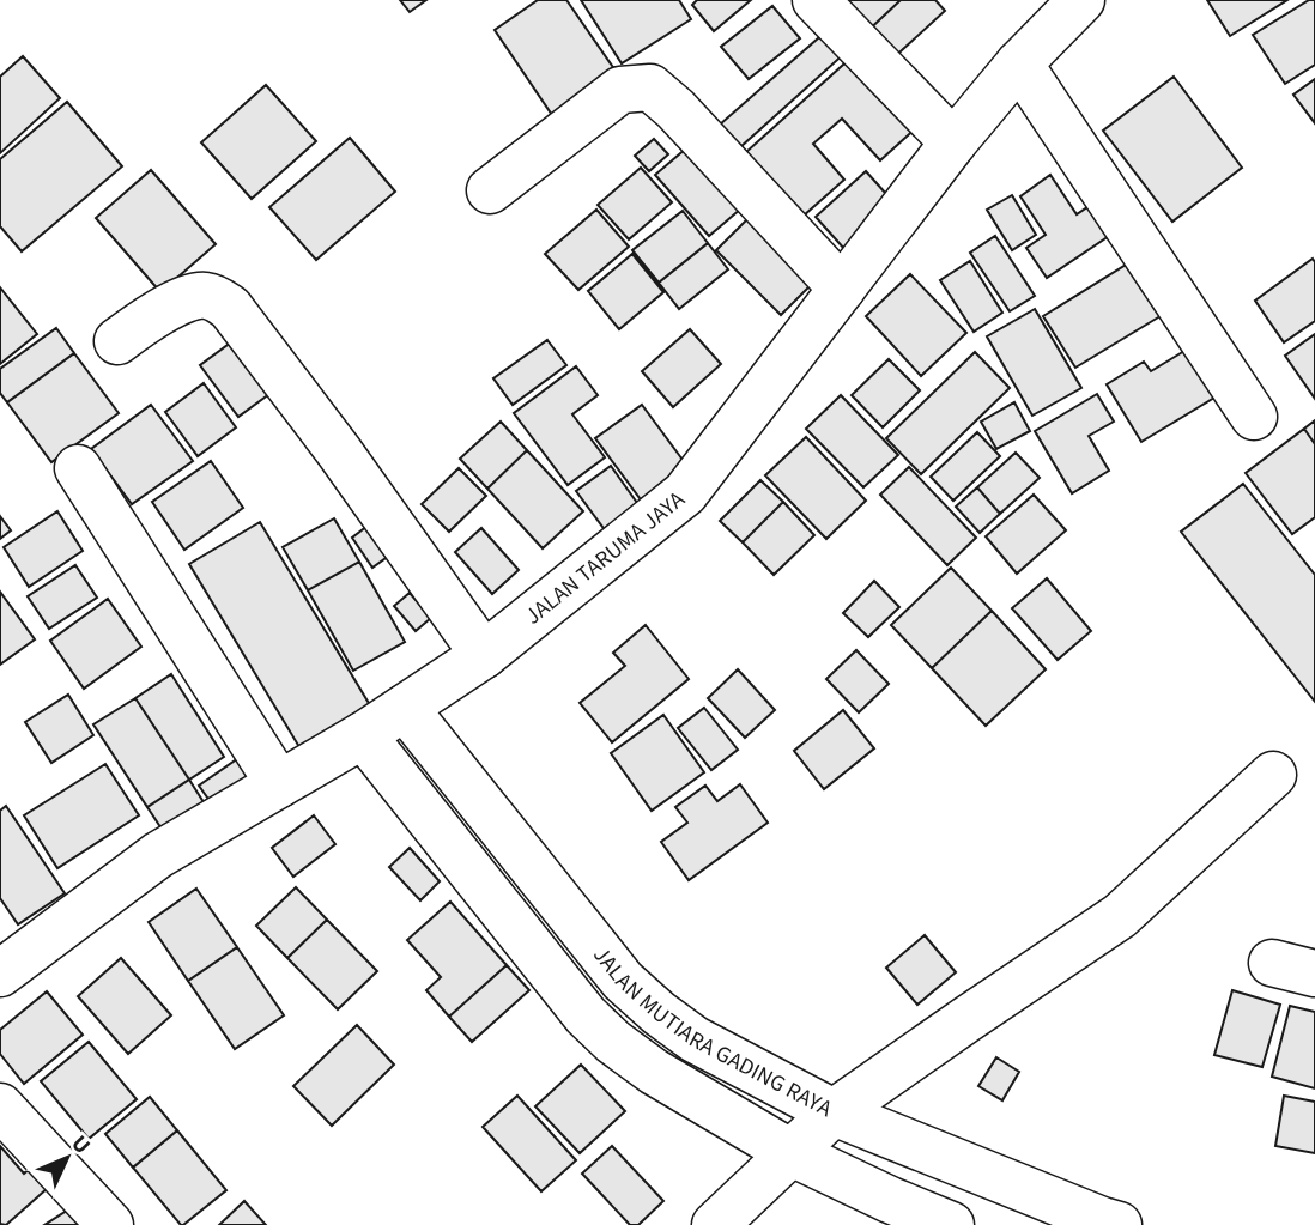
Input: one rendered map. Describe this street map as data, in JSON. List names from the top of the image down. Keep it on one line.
{"streets":{"street":["JALAN TARUMA JAYA","JALAN MUTIARA GADING RAYA"]},"crossings":[["JALAN TARUMA JAYA","JALAN MUTIARA GADING RAYA"]],"north":"top right"}
